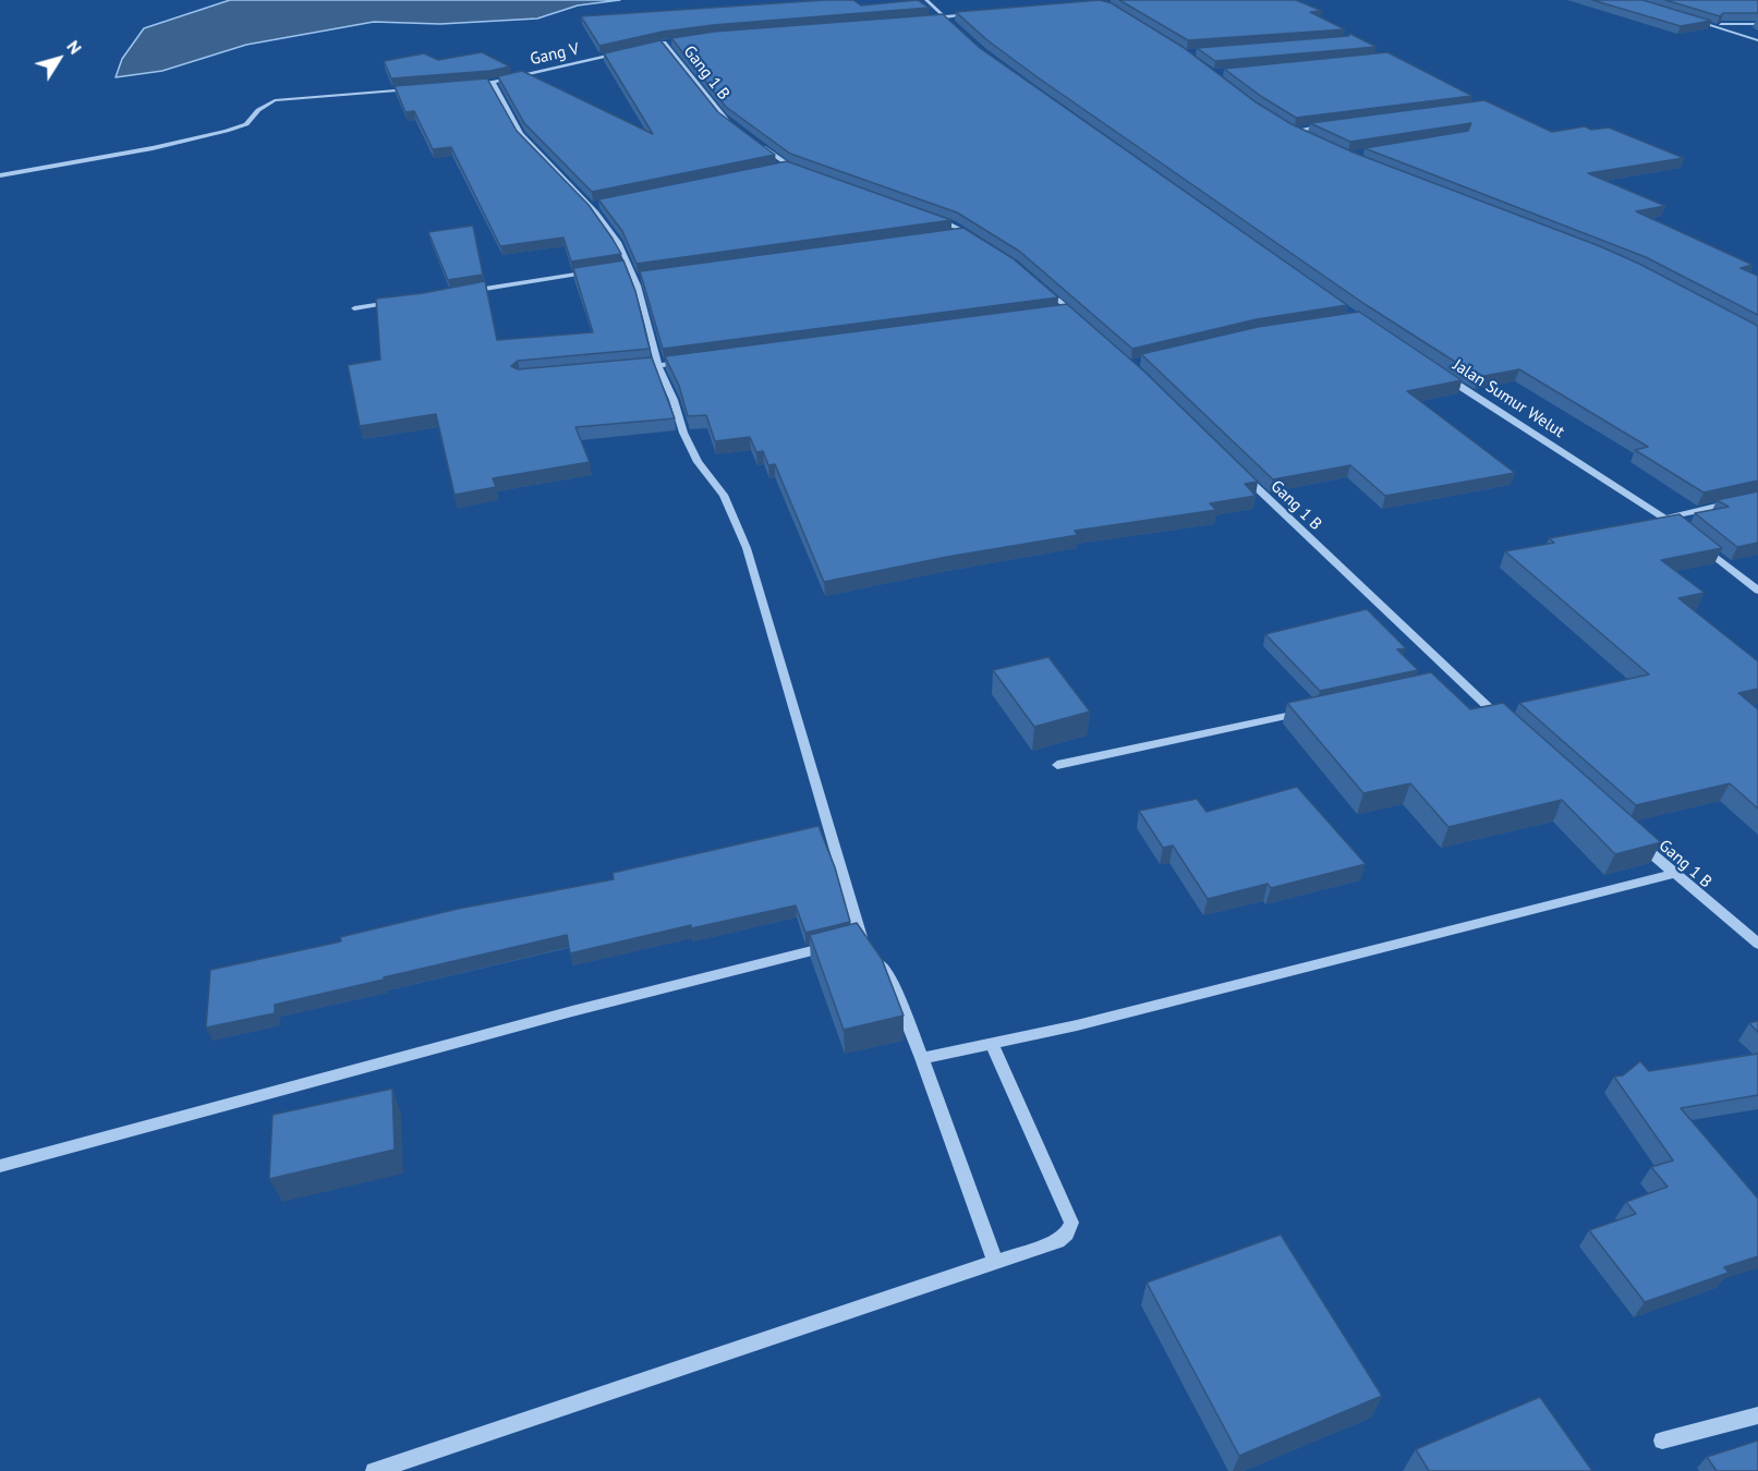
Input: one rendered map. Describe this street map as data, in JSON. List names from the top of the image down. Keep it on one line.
{"streets":{"street":["Gang V","Gang 1 B","Jalan Sumur Welut"]},"north":"top right"}
